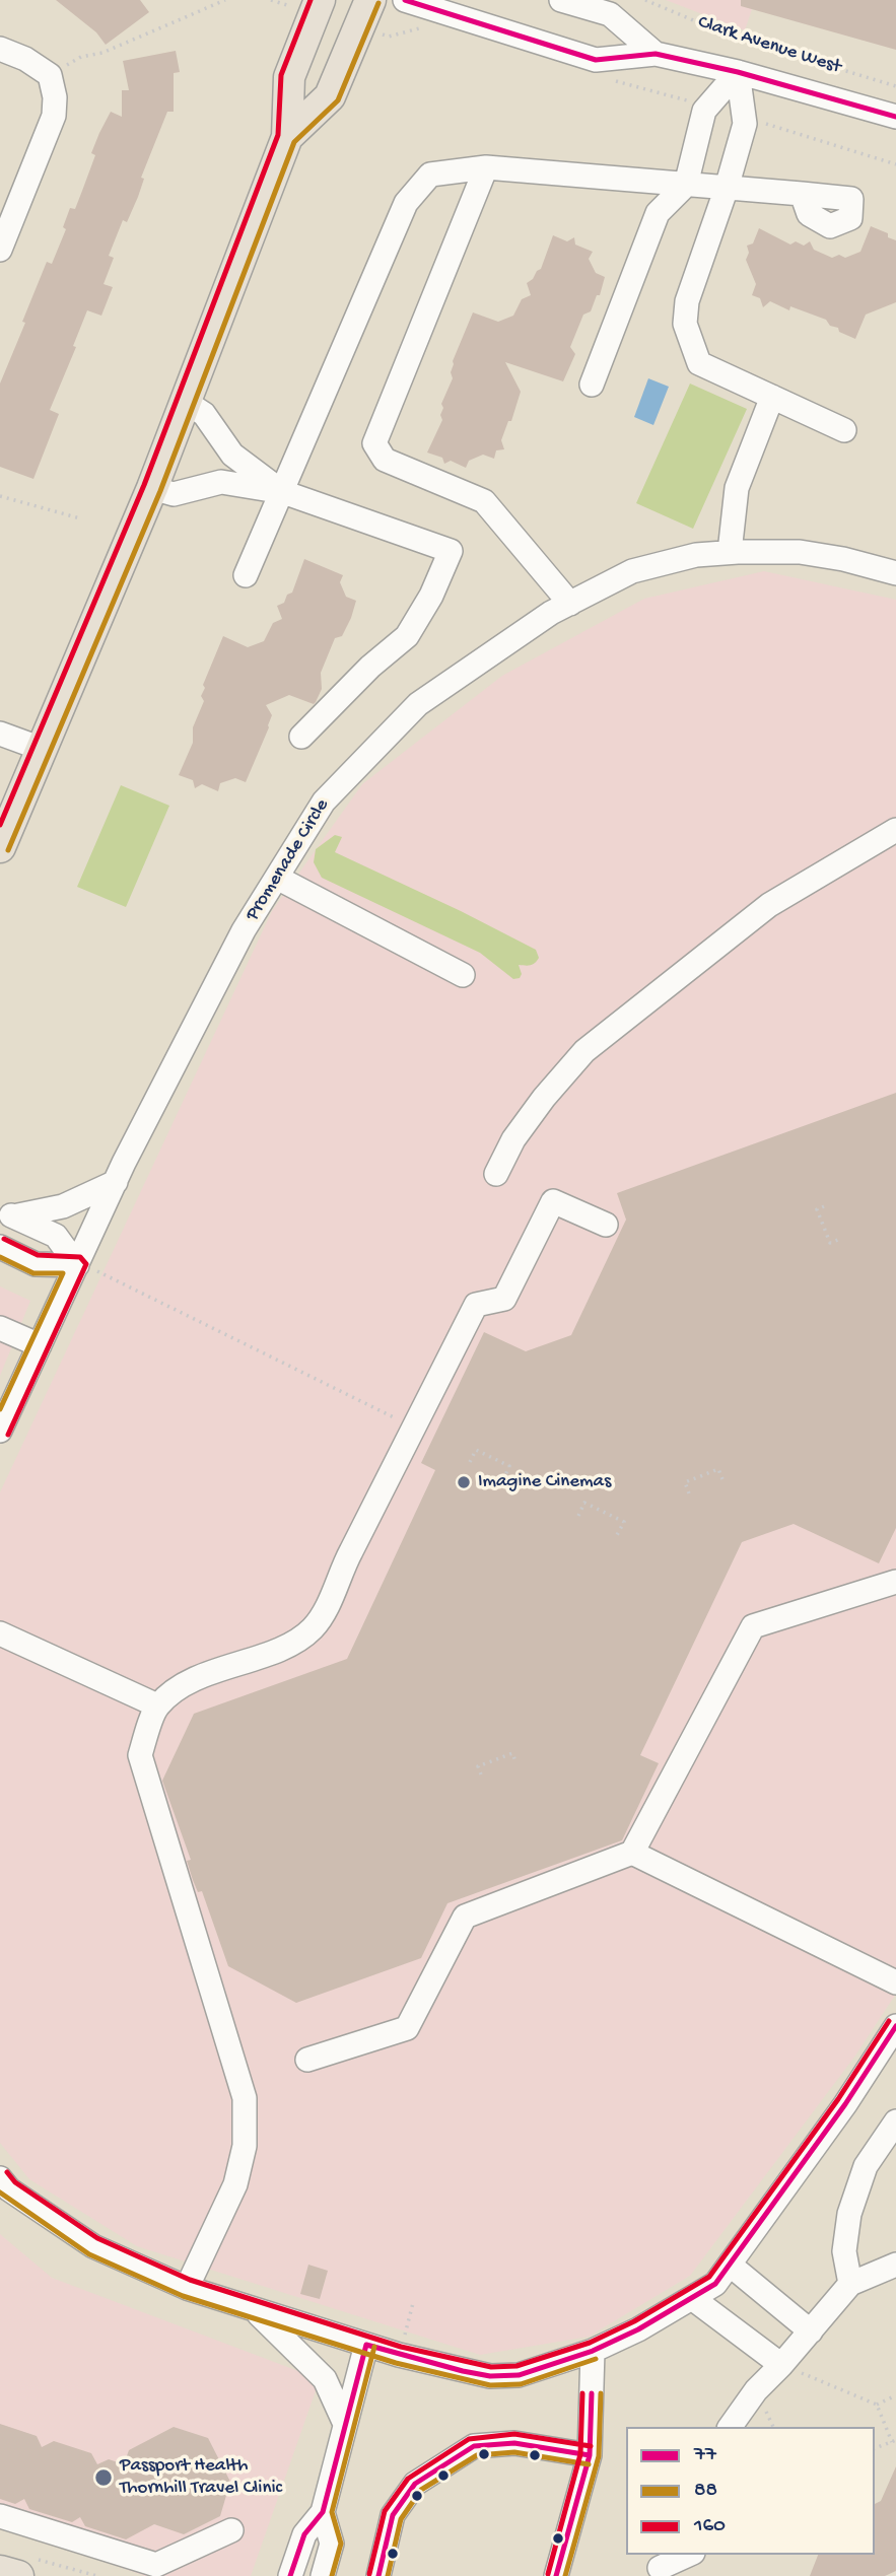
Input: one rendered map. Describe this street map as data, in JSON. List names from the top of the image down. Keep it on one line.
{"streets":{"street":["Clark Avenue West","Promenade Circle"]},"places":["Imagine Cinemas","Passport Health Thornhill Travel Clinic"],"lines":["transit line 77","transit line 160","transit line 88"],"legend":["77","88","160"]}
